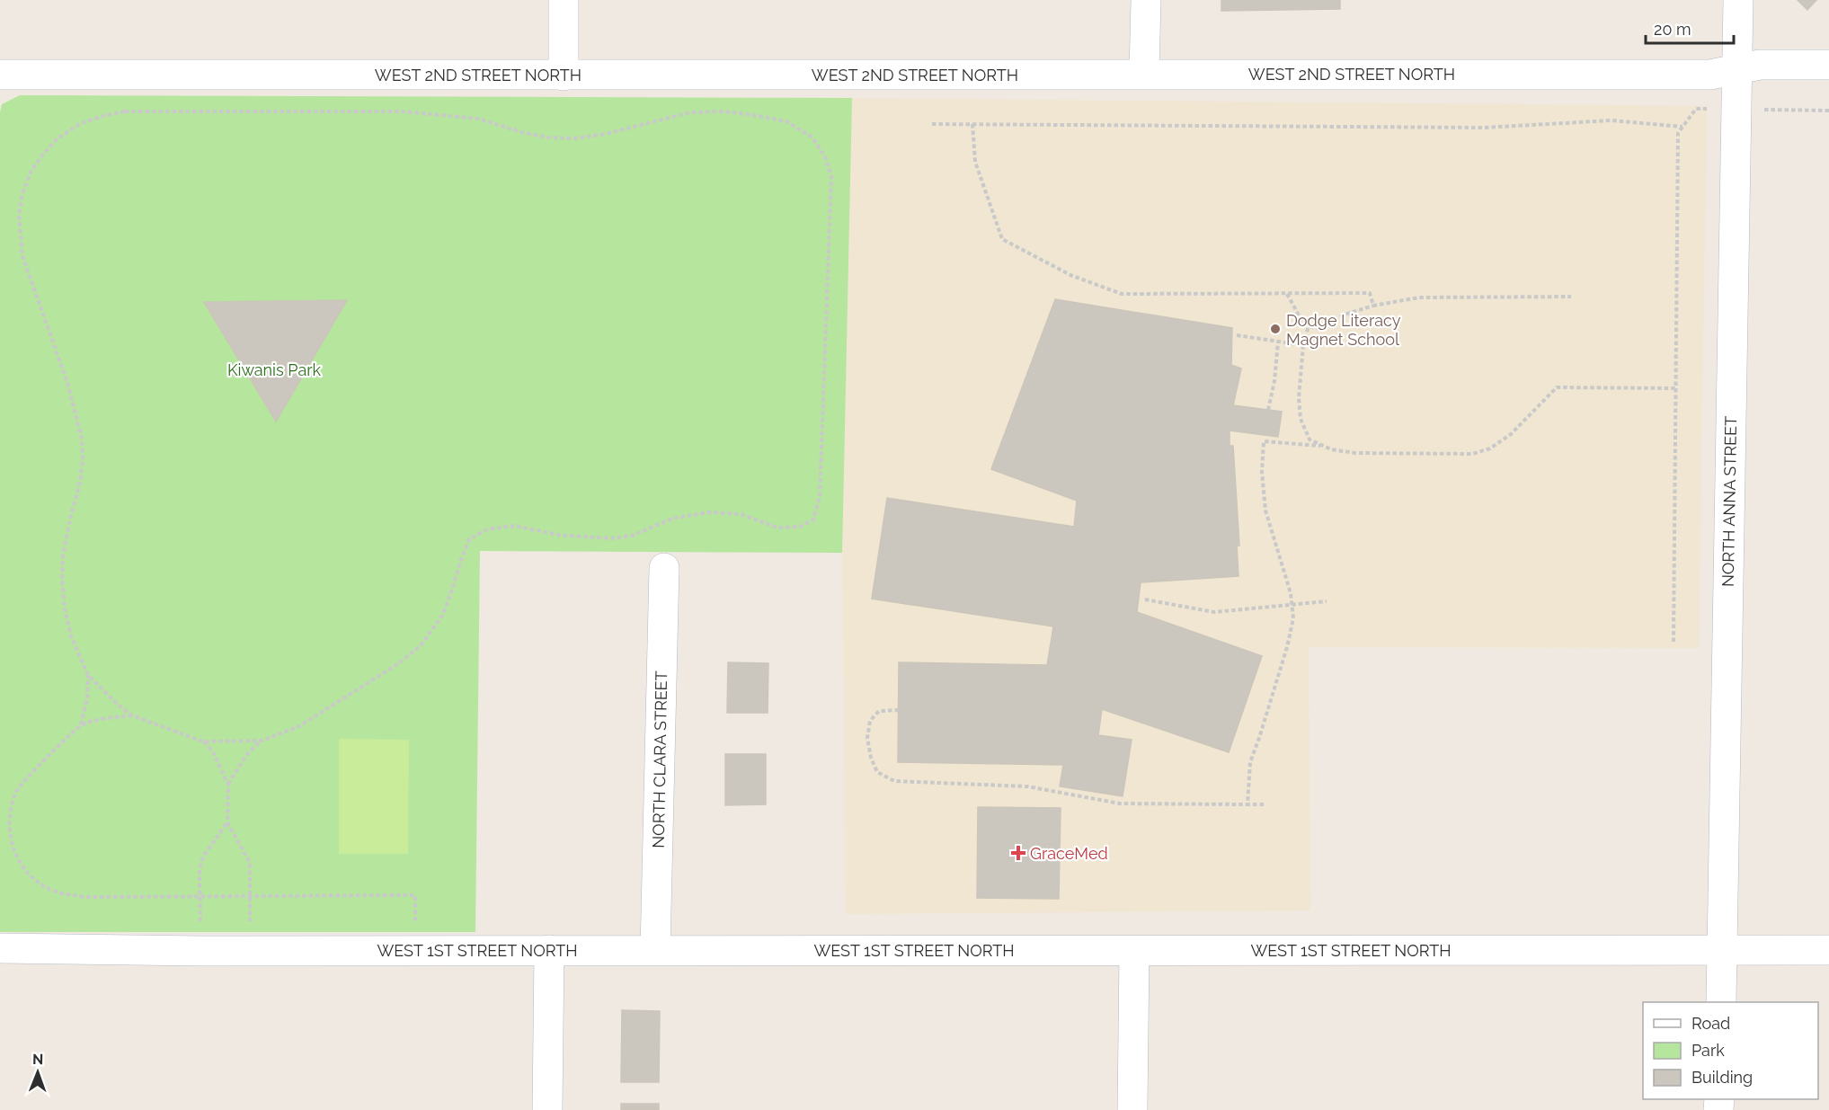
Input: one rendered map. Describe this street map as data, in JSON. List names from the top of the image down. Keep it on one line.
{"streets":{"street":["WEST 2ND STREET NORTH","NORTH ANNA STREET","NORTH CLARA STREET","WEST 1ST STREET NORTH"]},"crossings":[["WEST 2ND STREET NORTH","NORTH ANNA STREET"],["NORTH ANNA STREET","WEST 1ST STREET NORTH"],["NORTH CLARA STREET","WEST 1ST STREET NORTH"]],"parks":["Kiwanis Park"],"places":{"other":["Dodge Literacy Magnet School"],"health":["GraceMed"]},"legend":["Road","Park","Building"],"scale_bar":"20 m","north":"top"}
